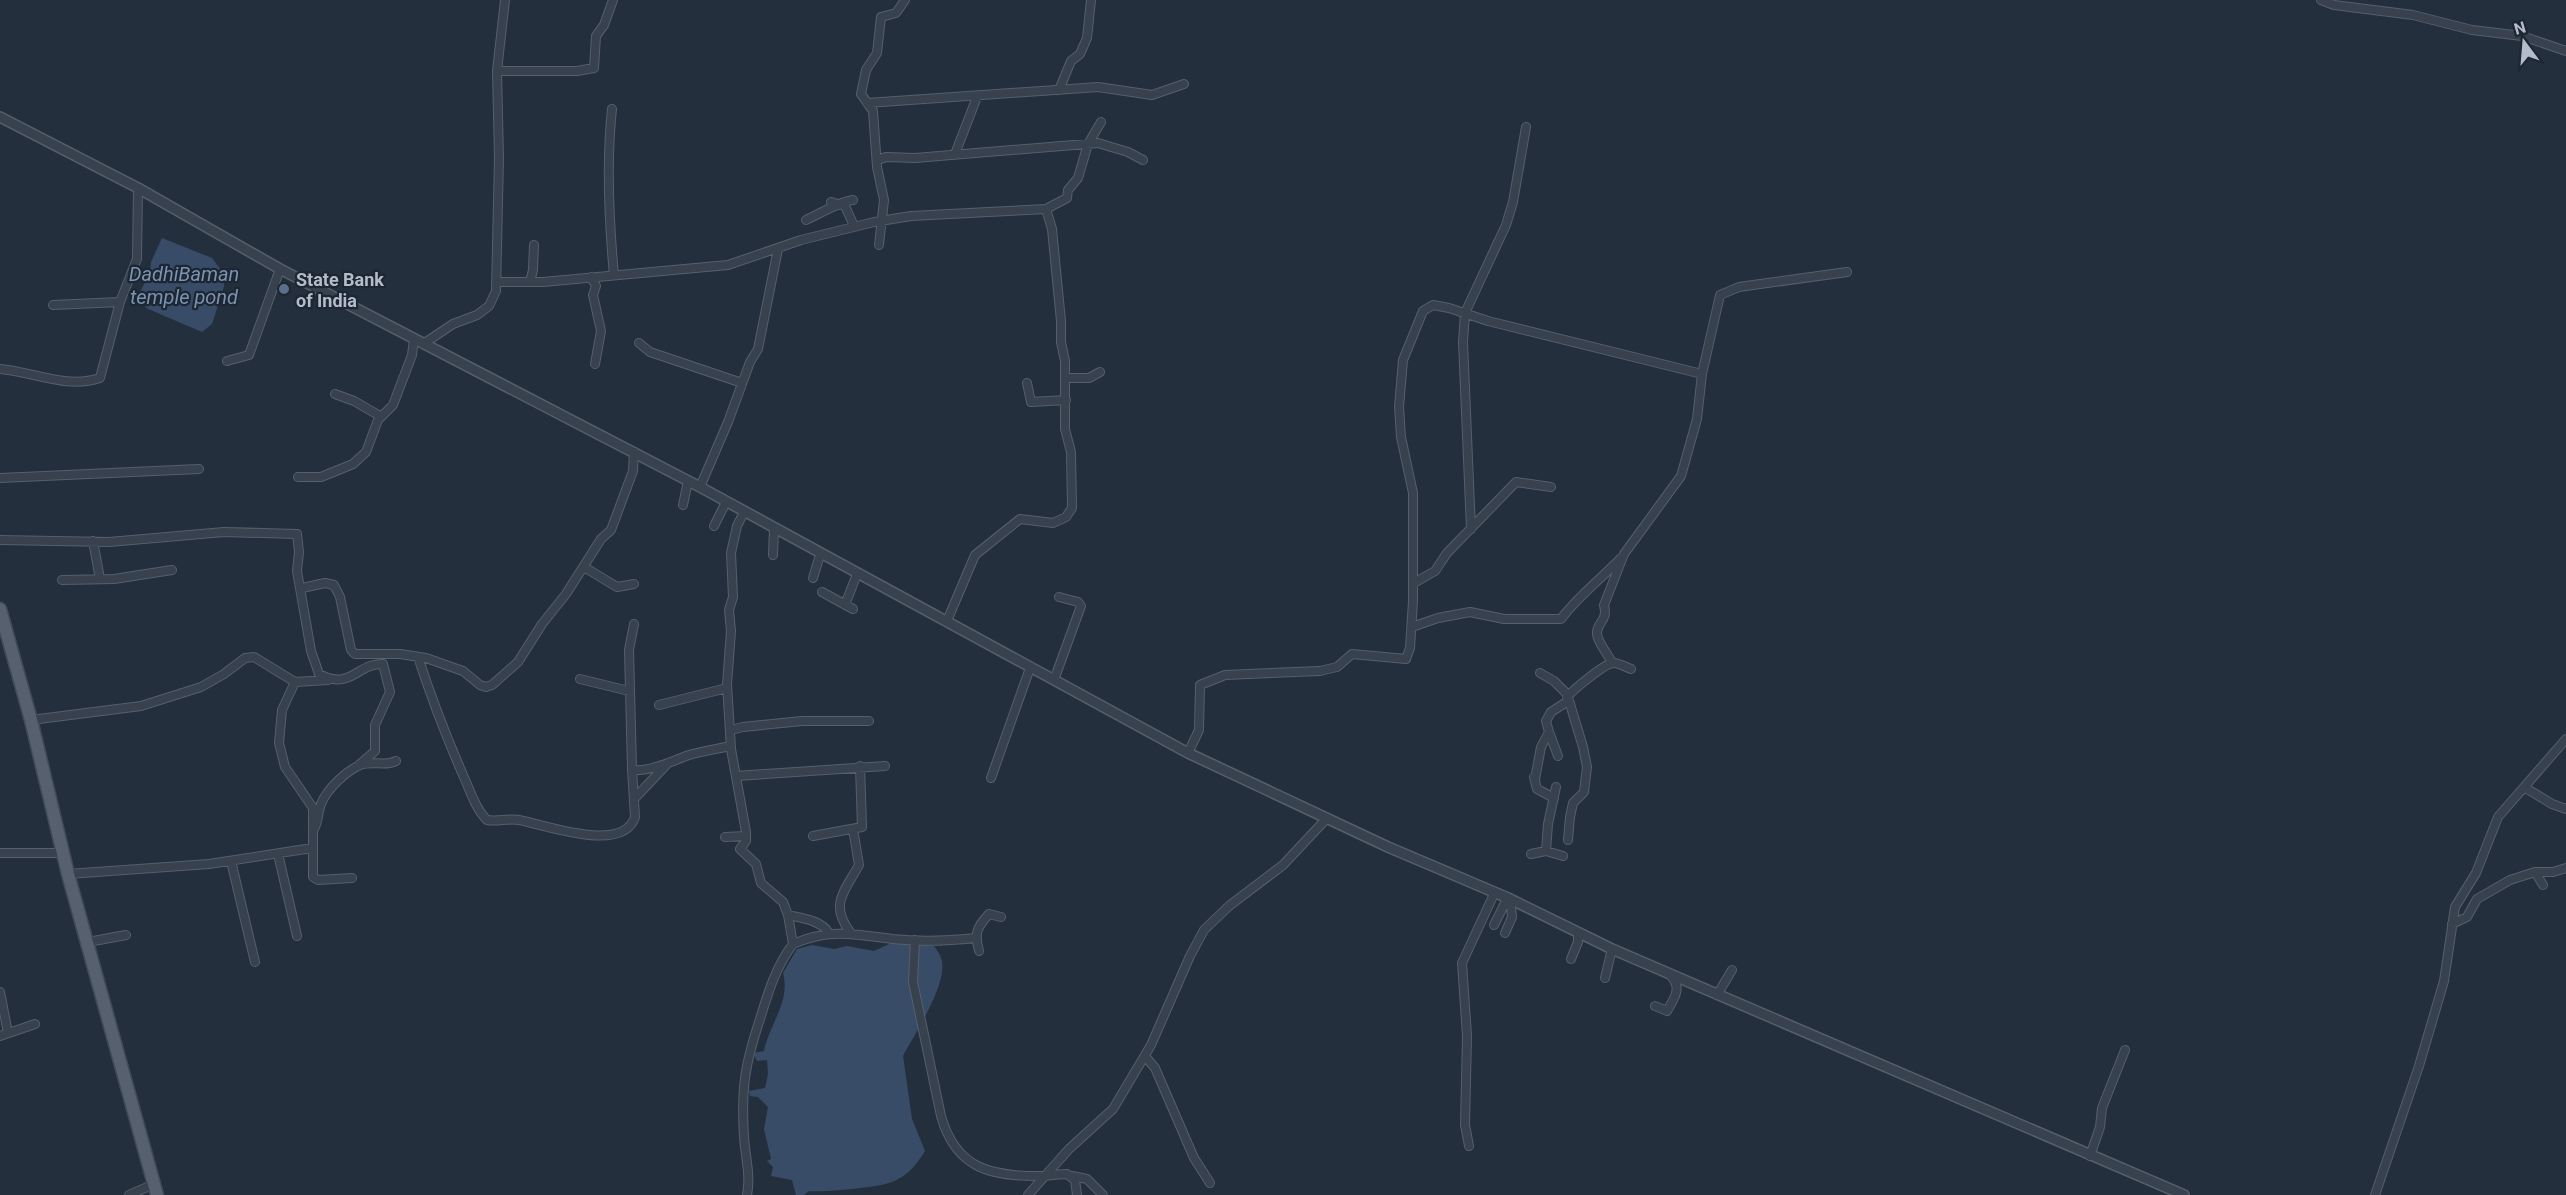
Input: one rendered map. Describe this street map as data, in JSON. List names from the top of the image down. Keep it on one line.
{"water":["DadhiBaman temple pond"],"places":["State Bank of India"],"north":"top"}
